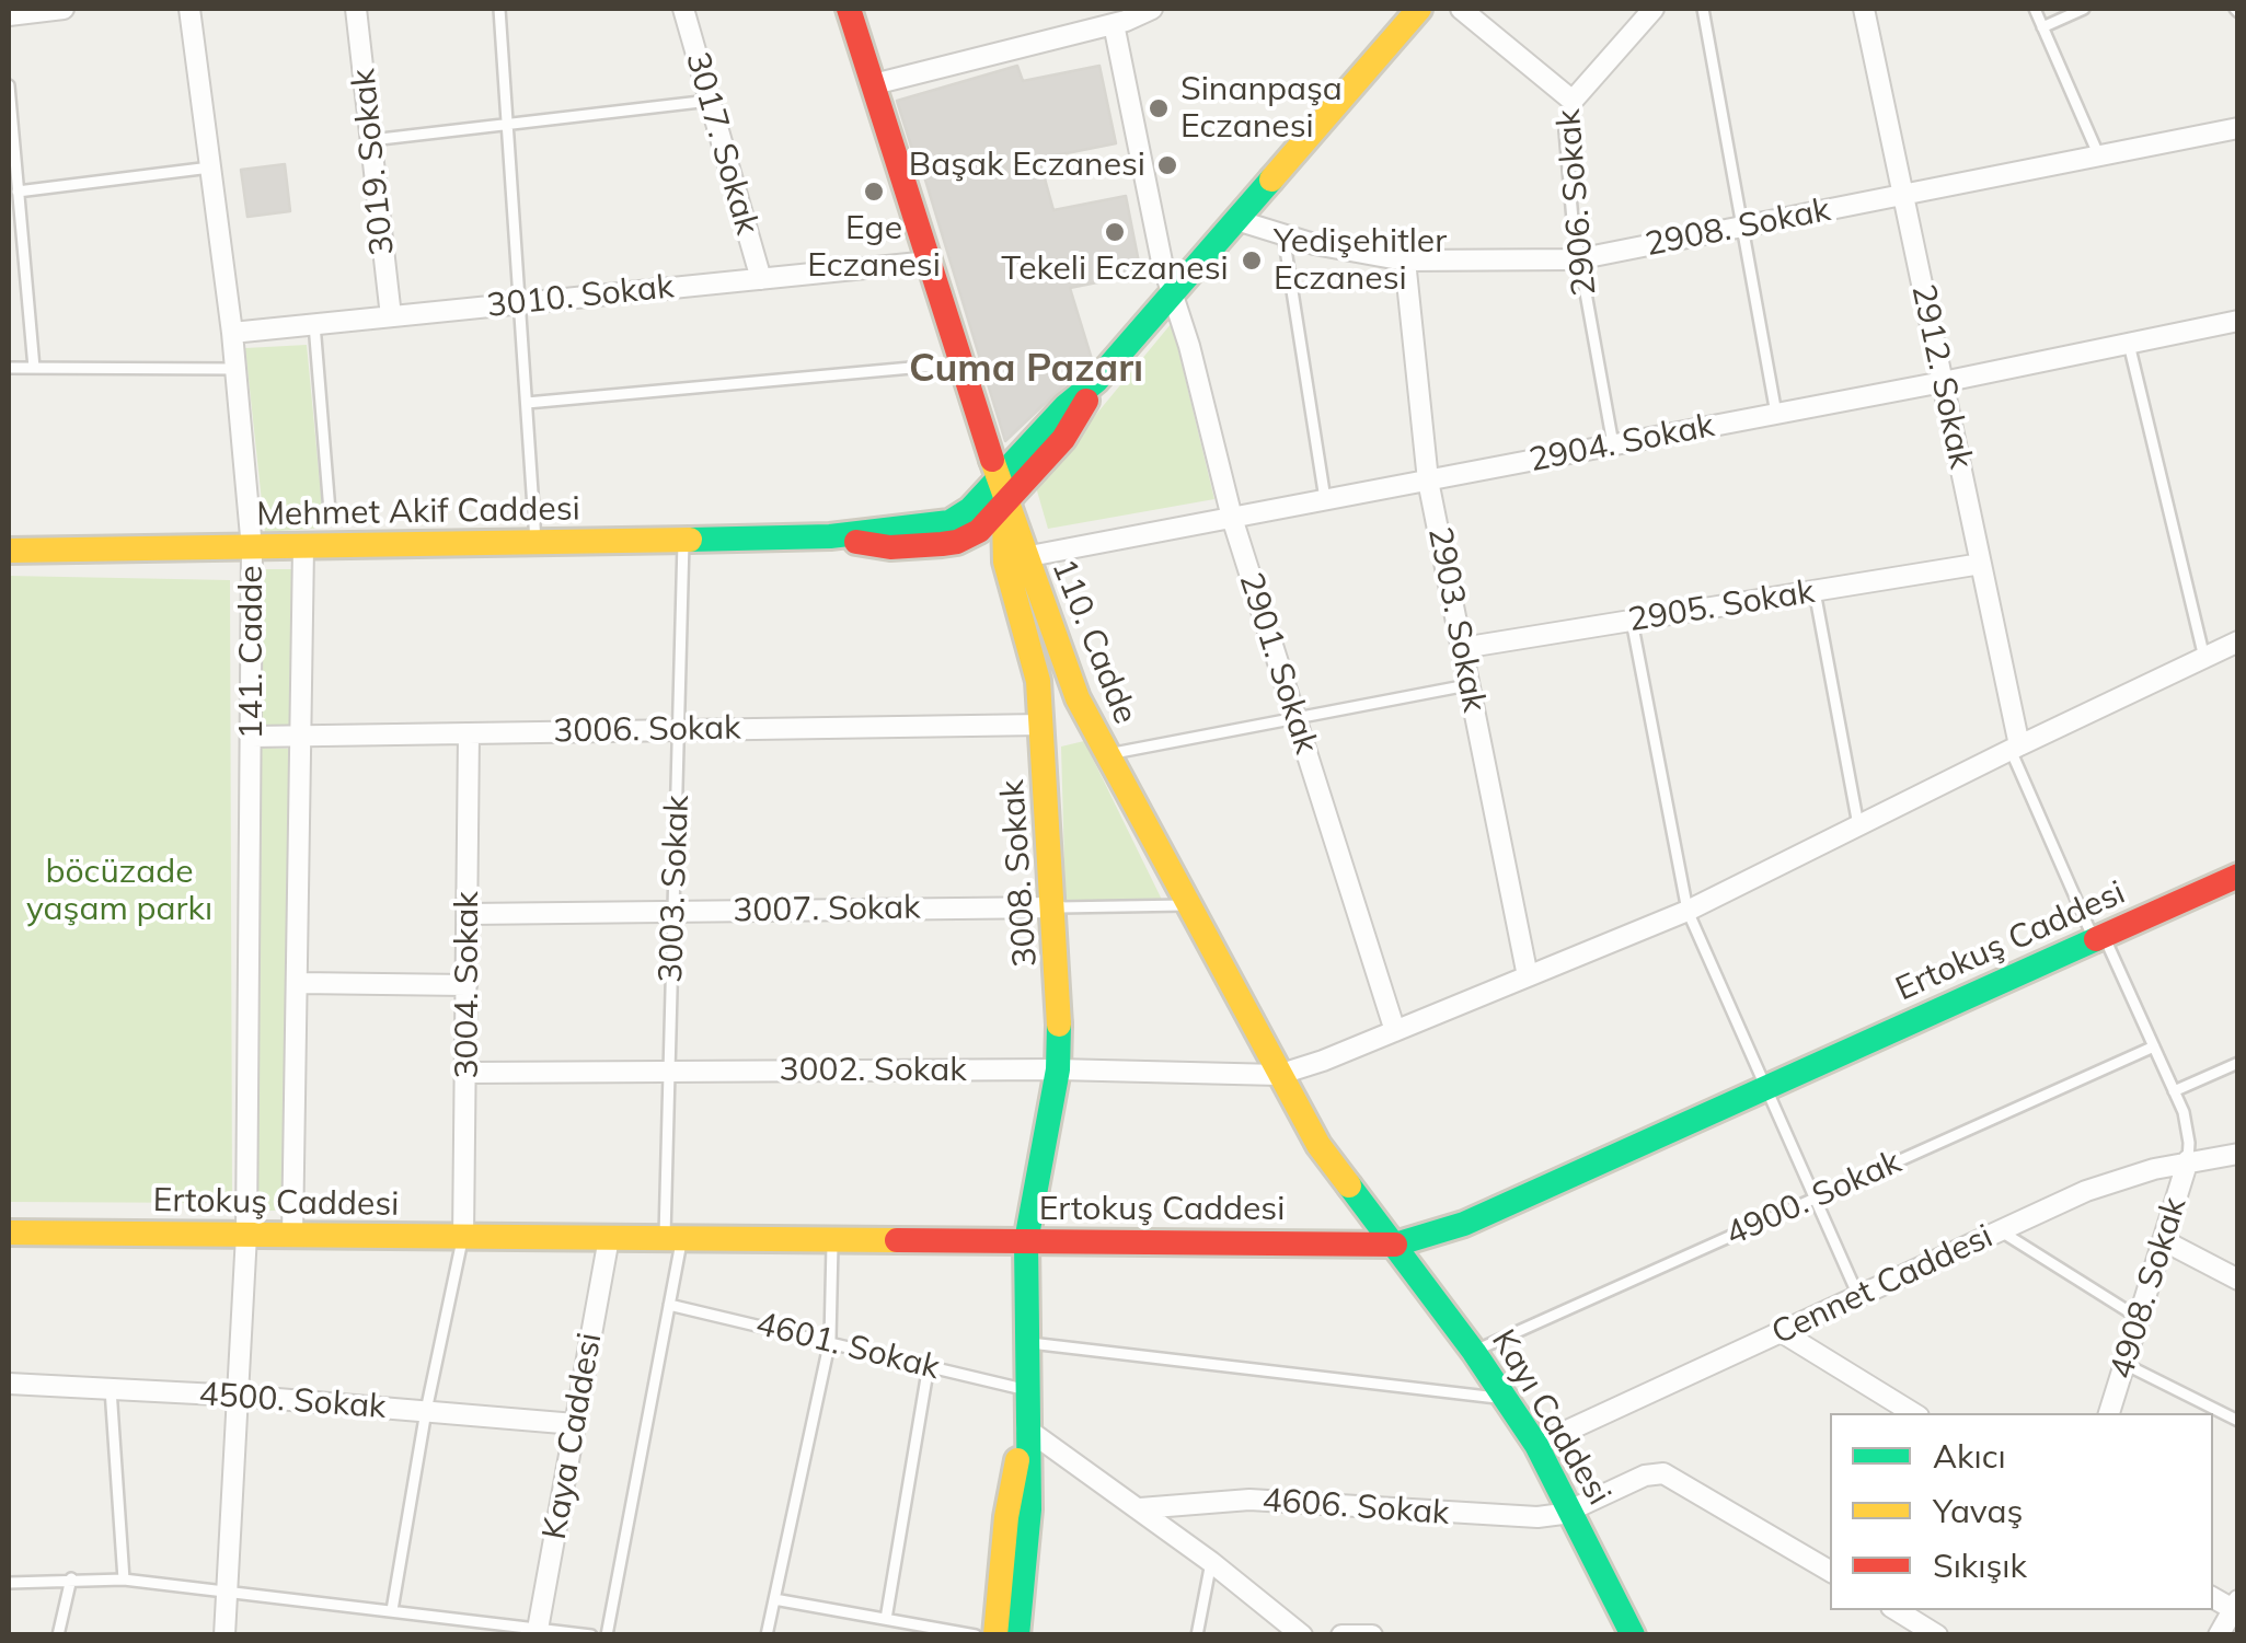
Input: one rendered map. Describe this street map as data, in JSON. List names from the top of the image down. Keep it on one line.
{"streets":{"street":["3017. Sokak","3019. Sokak","2906. Sokak","2908. Sokak","3010. Sokak","2912. Sokak","2904. Sokak","Mehmet Akif Caddesi","2905. Sokak","2903. Sokak","110. Cadde","141. Cadde","2901. Sokak","3006. Sokak","3008. Sokak","3007. Sokak","Ertokuş Caddesi","3004. Sokak","3002. Sokak","Cennet Caddesi","4908. Sokak","4500. Sokak","Kayı Caddesi","Kaya Caddesi","4606. Sokak"],"lane":["3003. Sokak","4900. Sokak","4601. Sokak"]},"crossings":[["3017. Sokak","3010. Sokak"],["3019. Sokak","3010. Sokak"],["2906. Sokak","2908. Sokak"],["2906. Sokak","2904. Sokak"],["2908. Sokak","2912. Sokak"],["2908. Sokak","Mehmet Akif Caddesi"],["2908. Sokak","2903. Sokak"],["3010. Sokak","110. Cadde"],["3010. Sokak","141. Cadde"],["2912. Sokak","2904. Sokak"],["2912. Sokak","2905. Sokak"],["2912. Sokak","Ertokuş Caddesi"],["2912. Sokak","3002. Sokak"],["2912. Sokak","4900. Sokak"],["2912. Sokak","Cennet Caddesi"],["2912. Sokak","4908. Sokak"],["2904. Sokak","2903. Sokak"],["2904. Sokak","110. Cadde"],["2904. Sokak","2901. Sokak"],["2904. Sokak","3008. Sokak"],["Mehmet Akif Caddesi","110. Cadde"],["Mehmet Akif Caddesi","141. Cadde"],["Mehmet Akif Caddesi","2901. Sokak"],["Mehmet Akif Caddesi","3003. Sokak"],["2905. Sokak","2903. Sokak"],["2903. Sokak","3002. Sokak"],["110. Cadde","3008. Sokak"],["110. Cadde","3007. Sokak"],["110. Cadde","Ertokuş Caddesi"],["110. Cadde","3002. Sokak"],["110. Cadde","Kayı Caddesi"],["141. Cadde","3006. Sokak"],["141. Cadde","Ertokuş Caddesi"],["141. Cadde","4500. Sokak"],["2901. Sokak","3002. Sokak"],["3006. Sokak","3008. Sokak"],["3006. Sokak","3003. Sokak"],["3006. Sokak","3004. Sokak"],["3008. Sokak","3007. Sokak"],["3008. Sokak","Ertokuş Caddesi"],["3008. Sokak","3002. Sokak"],["3008. Sokak","4601. Sokak"],["3003. Sokak","3007. Sokak"],["3003. Sokak","Ertokuş Caddesi"],["3003. Sokak","3002. Sokak"],["3003. Sokak","4601. Sokak"],["3007. Sokak","3004. Sokak"],["Ertokuş Caddesi","3004. Sokak"],["Ertokuş Caddesi","Kayı Caddesi"],["Ertokuş Caddesi","Kaya Caddesi"],["3004. Sokak","3002. Sokak"],["4900. Sokak","Kayı Caddesi"],["Cennet Caddesi","4908. Sokak"],["Cennet Caddesi","Kayı Caddesi"],["4500. Sokak","Kaya Caddesi"],["Kayı Caddesi","4606. Sokak"]],"districts":["Cuma Pazarı"],"parks":["böcüzade yaşam parkı"],"places":["Sinanpaşa Eczanesi","Başak Eczanesi","Ege Eczanesi","Tekeli Eczanesi","Yedişehitler Eczanesi"],"legend":["Akıcı","Yavaş","Sıkışık"]}
